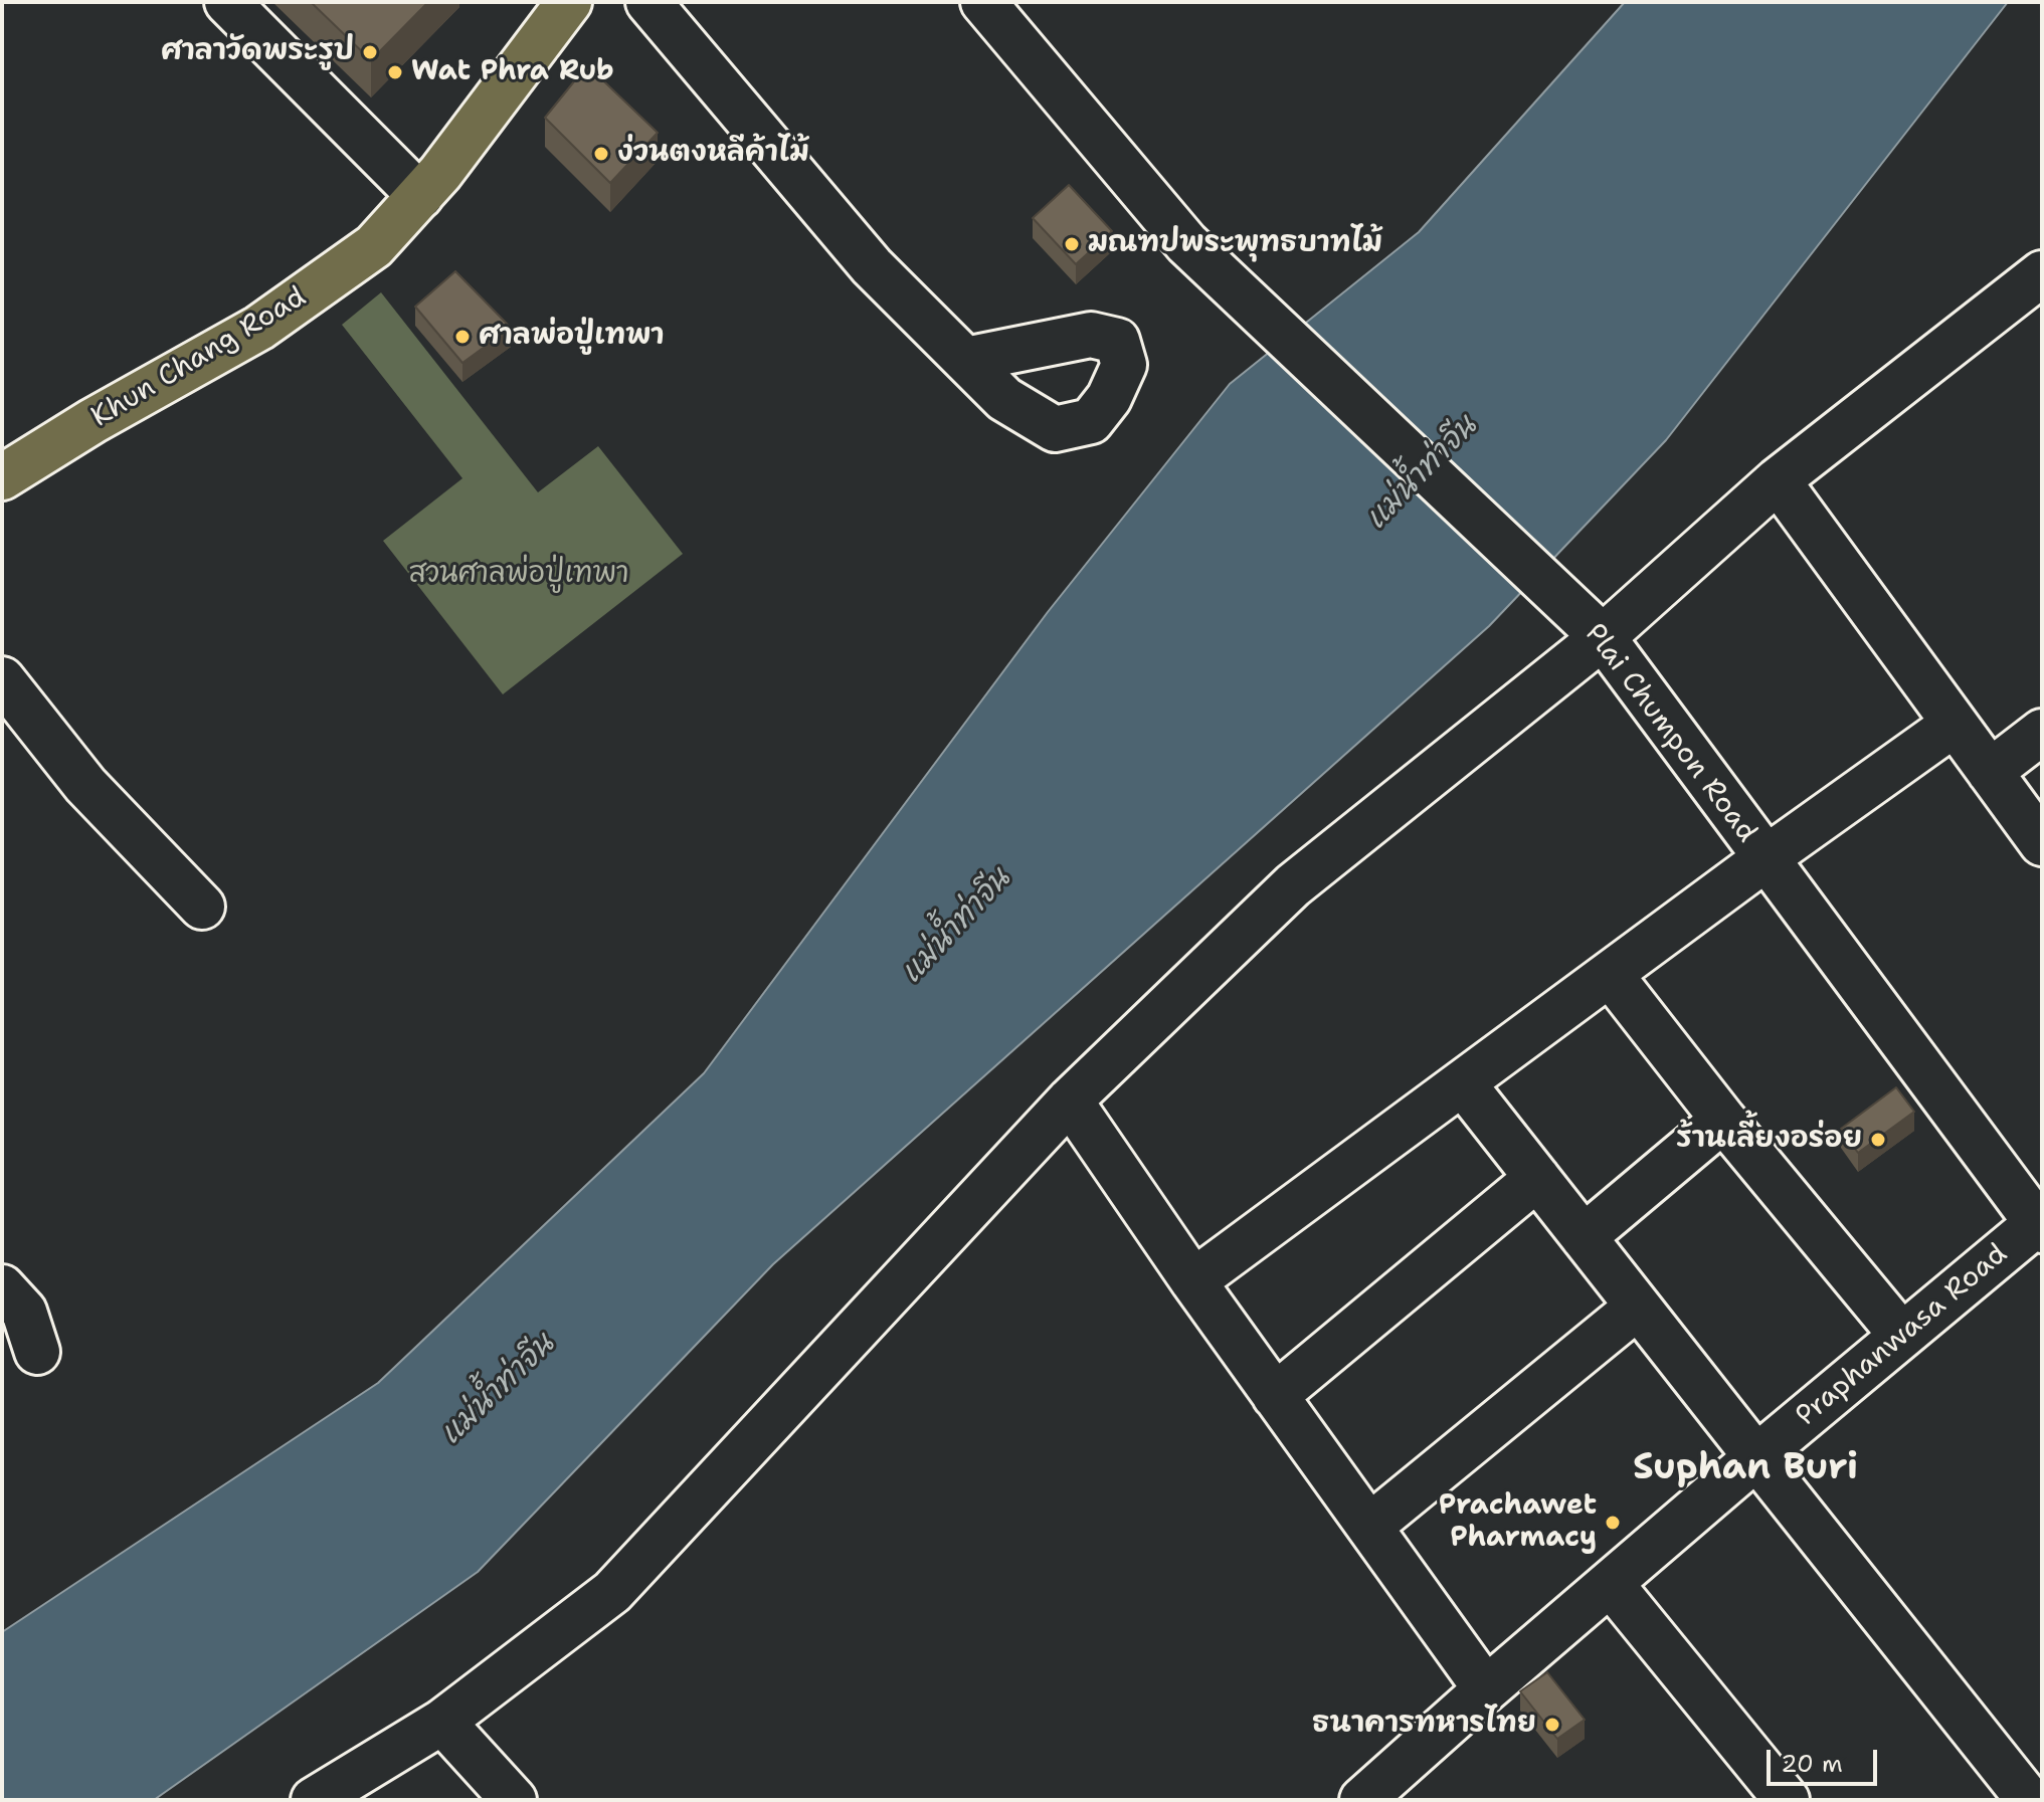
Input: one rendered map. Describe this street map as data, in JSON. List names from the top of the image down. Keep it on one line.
{"streets":{"main road":["Khun Chang Road"],"street":["Plai Chumpon Road","Praphanwasa Road"]},"crossings":[["Plai Chumpon Road","Praphanwasa Road"]],"districts":["Suphan Buri"],"water":["แม่น้ำท่าจีน"],"parks":["สวนศาลพ่อปู่เทพา"],"places":["ศาลาวัดพระรูป","Wat Phra Rub","ง่วนตงหลีค้าไม้","มณฑปพระพุทธบาทไม้","ศาลพ่อปู่เทพา","ร้านเลี้ยงอร่อย","Prachawet Pharmacy","ธนาคารทหารไทย"],"scale_bar":"20 m"}
